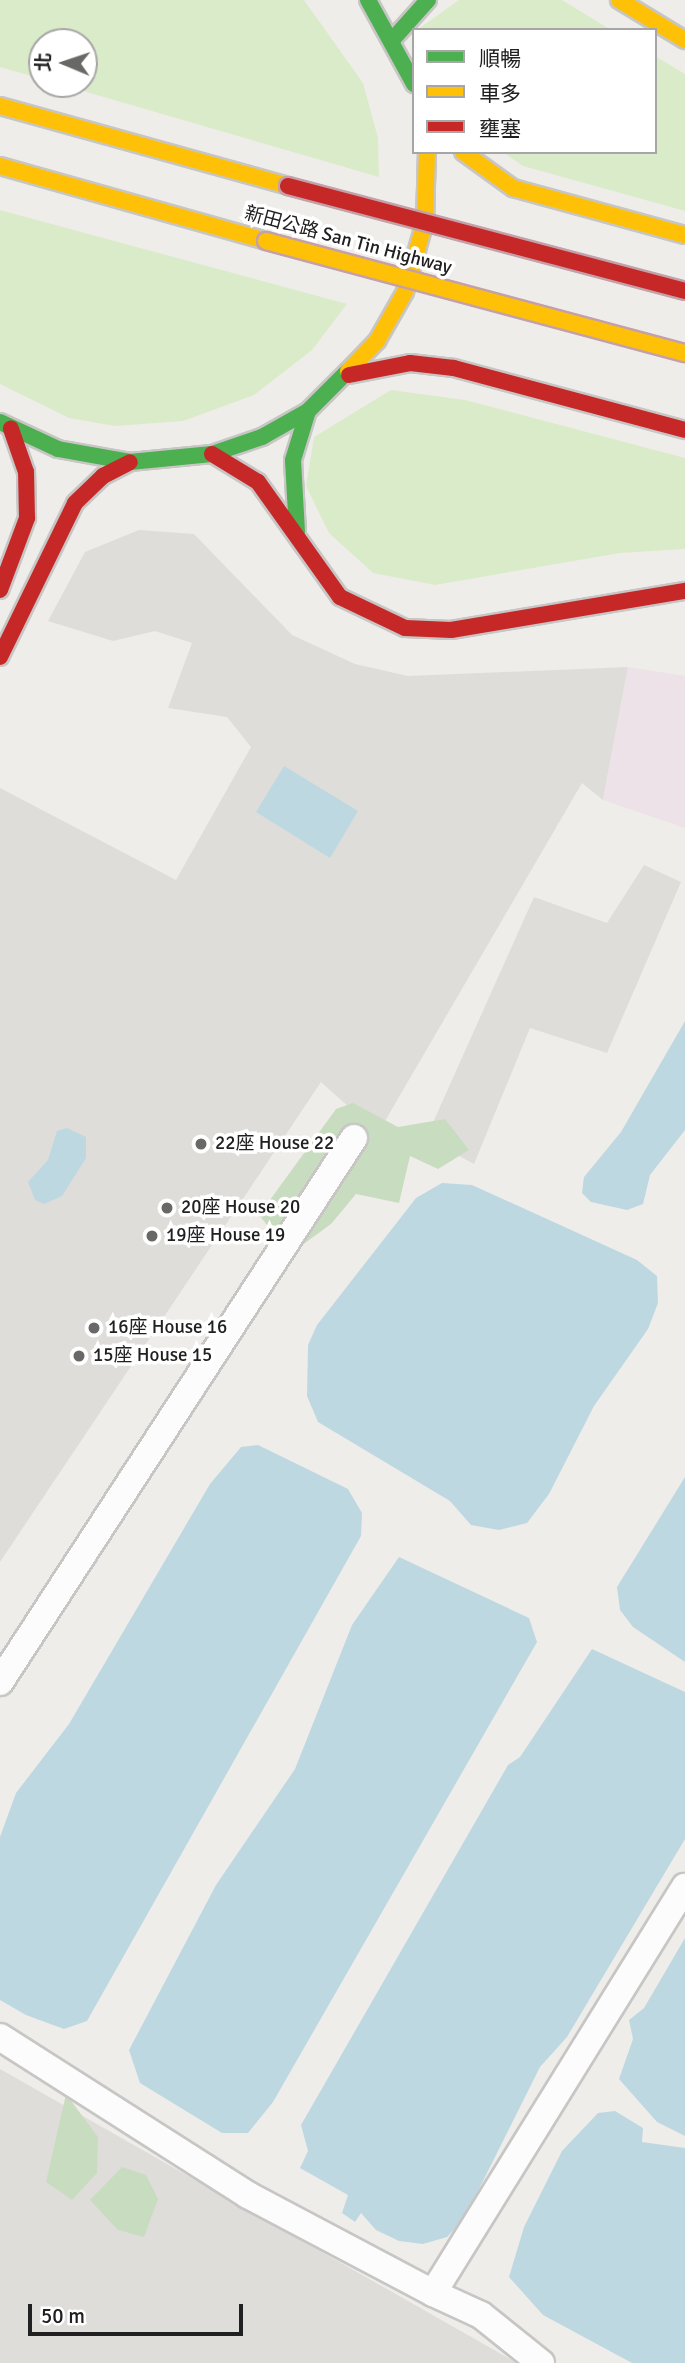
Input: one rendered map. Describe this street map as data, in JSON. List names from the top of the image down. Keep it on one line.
{"streets":{"main road":["新田公路 San Tin Highway"]},"places":["22座 House 22","20座 House 20","19座 House 19","16座 House 16","15座 House 15"],"legend":["順暢","車多","壅塞"],"scale_bar":"50 m","north":"left"}
